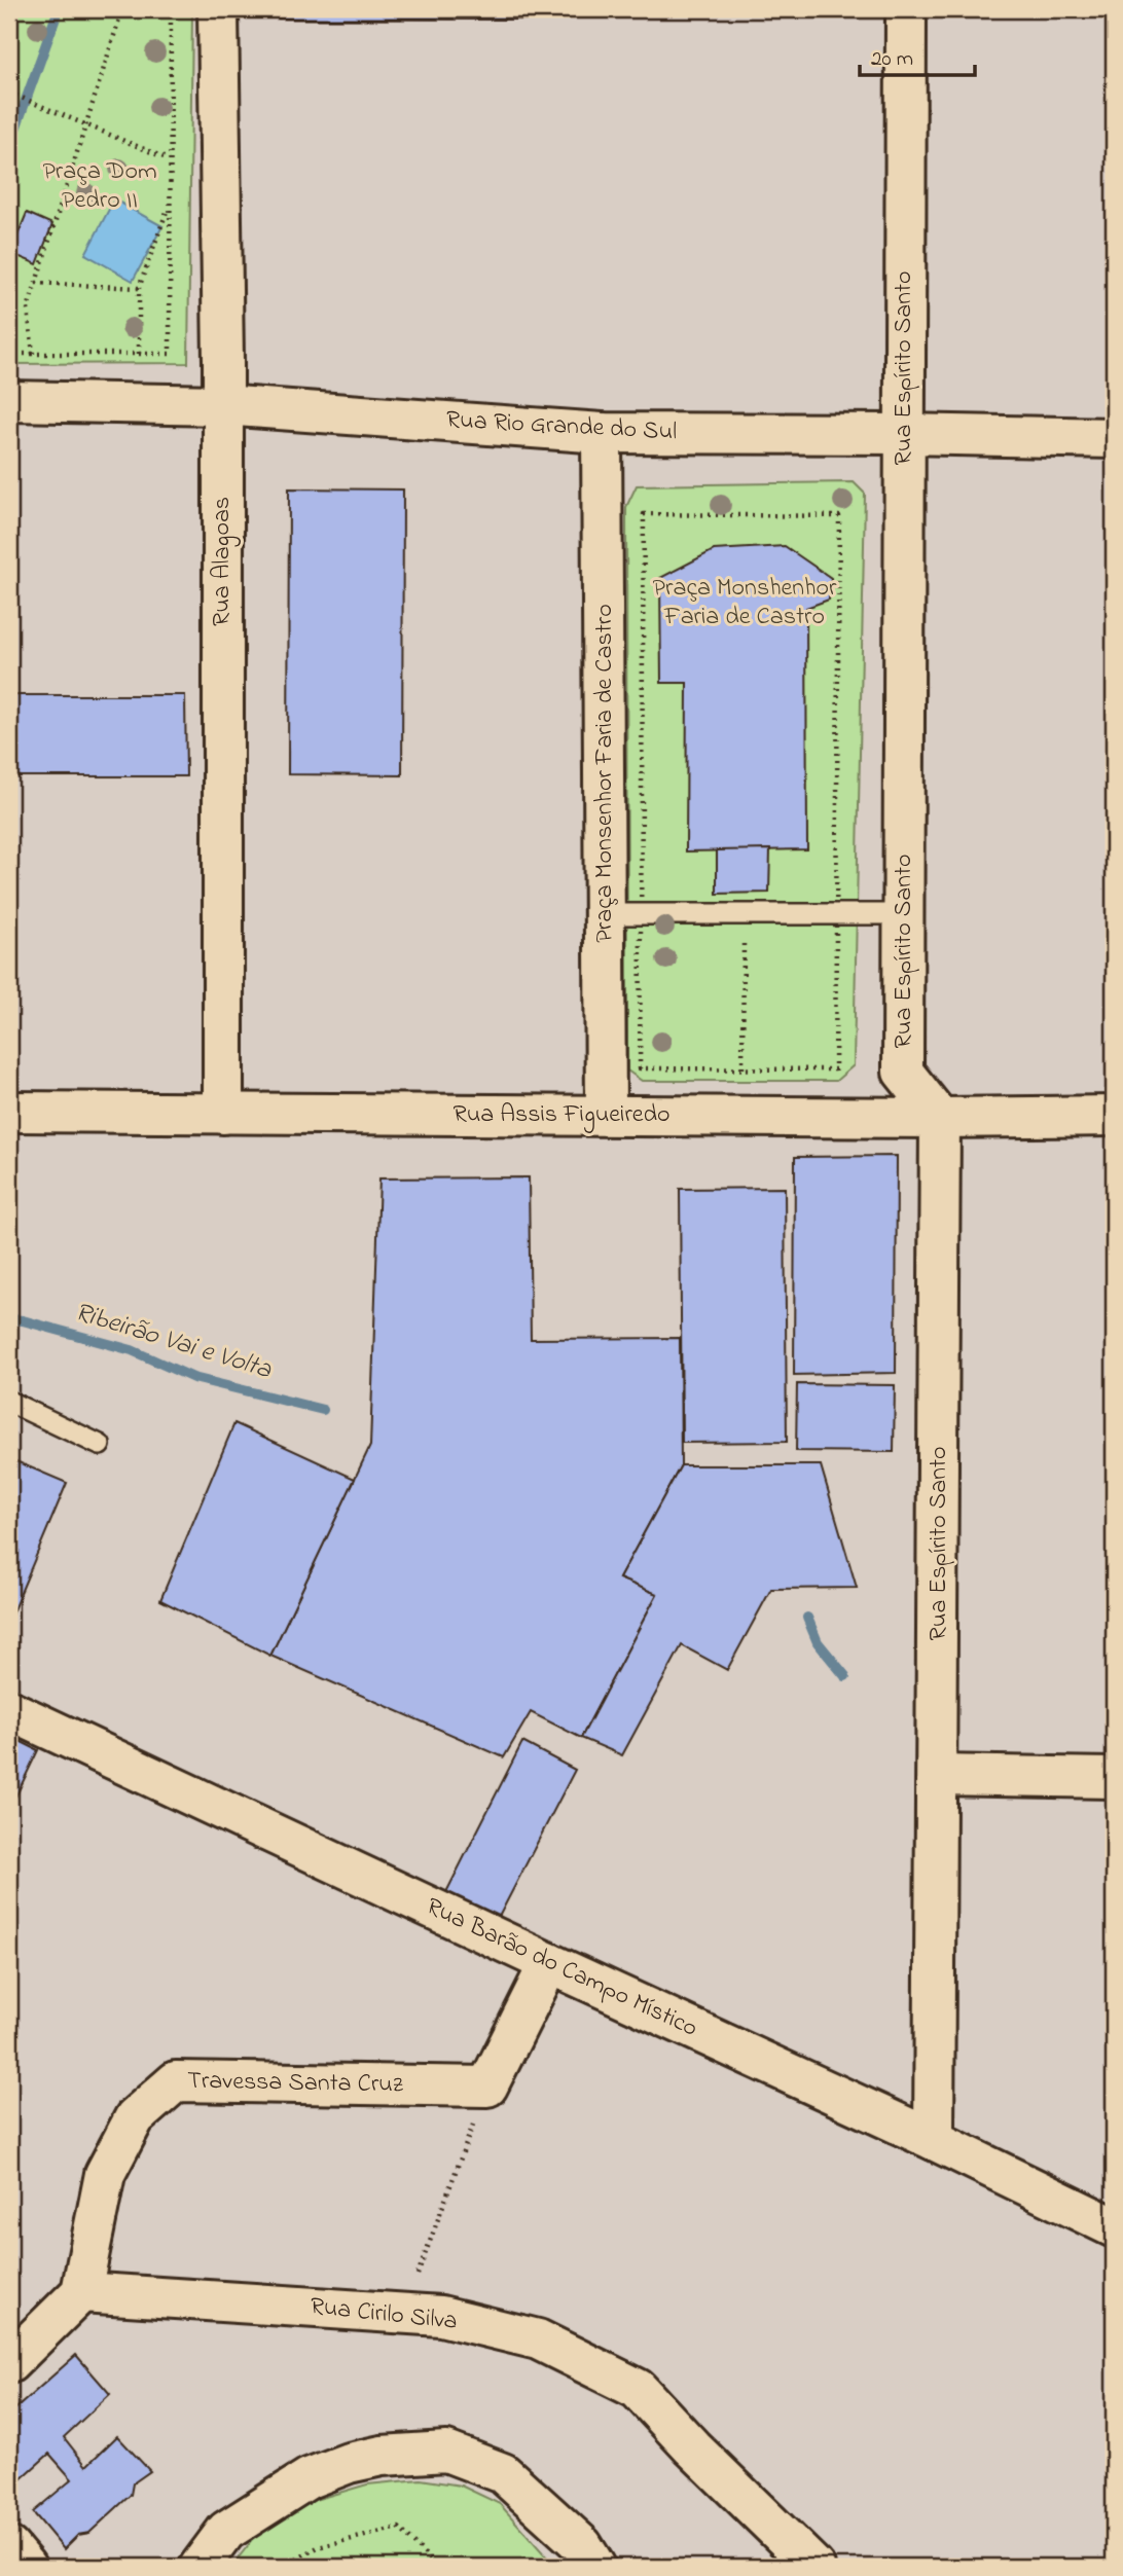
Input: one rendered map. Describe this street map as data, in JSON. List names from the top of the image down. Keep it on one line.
{"streets":{"street":["Rua Espírito Santo","Rua Rio Grande do Sul","Rua Alagoas","Praça Monsenhor Faria de Castro","Rua Assis Figueiredo","Rua Barão do Campo Místico","Travessa Santa Cruz","Rua Cirilo Silva"]},"crossings":[["Rua Espírito Santo","Rua Rio Grande do Sul"],["Rua Espírito Santo","Rua Assis Figueiredo"],["Rua Espírito Santo","Rua Barão do Campo Místico"],["Rua Rio Grande do Sul","Rua Alagoas"],["Rua Rio Grande do Sul","Praça Monsenhor Faria de Castro"],["Rua Alagoas","Rua Assis Figueiredo"],["Praça Monsenhor Faria de Castro","Rua Assis Figueiredo"],["Travessa Santa Cruz","Rua Cirilo Silva"]],"water":["Ribeirão Vai e Volta"],"parks":["Praça Dom Pedro II","Praça Monshenhor Faria de Castro"],"scale_bar":"20 m"}
